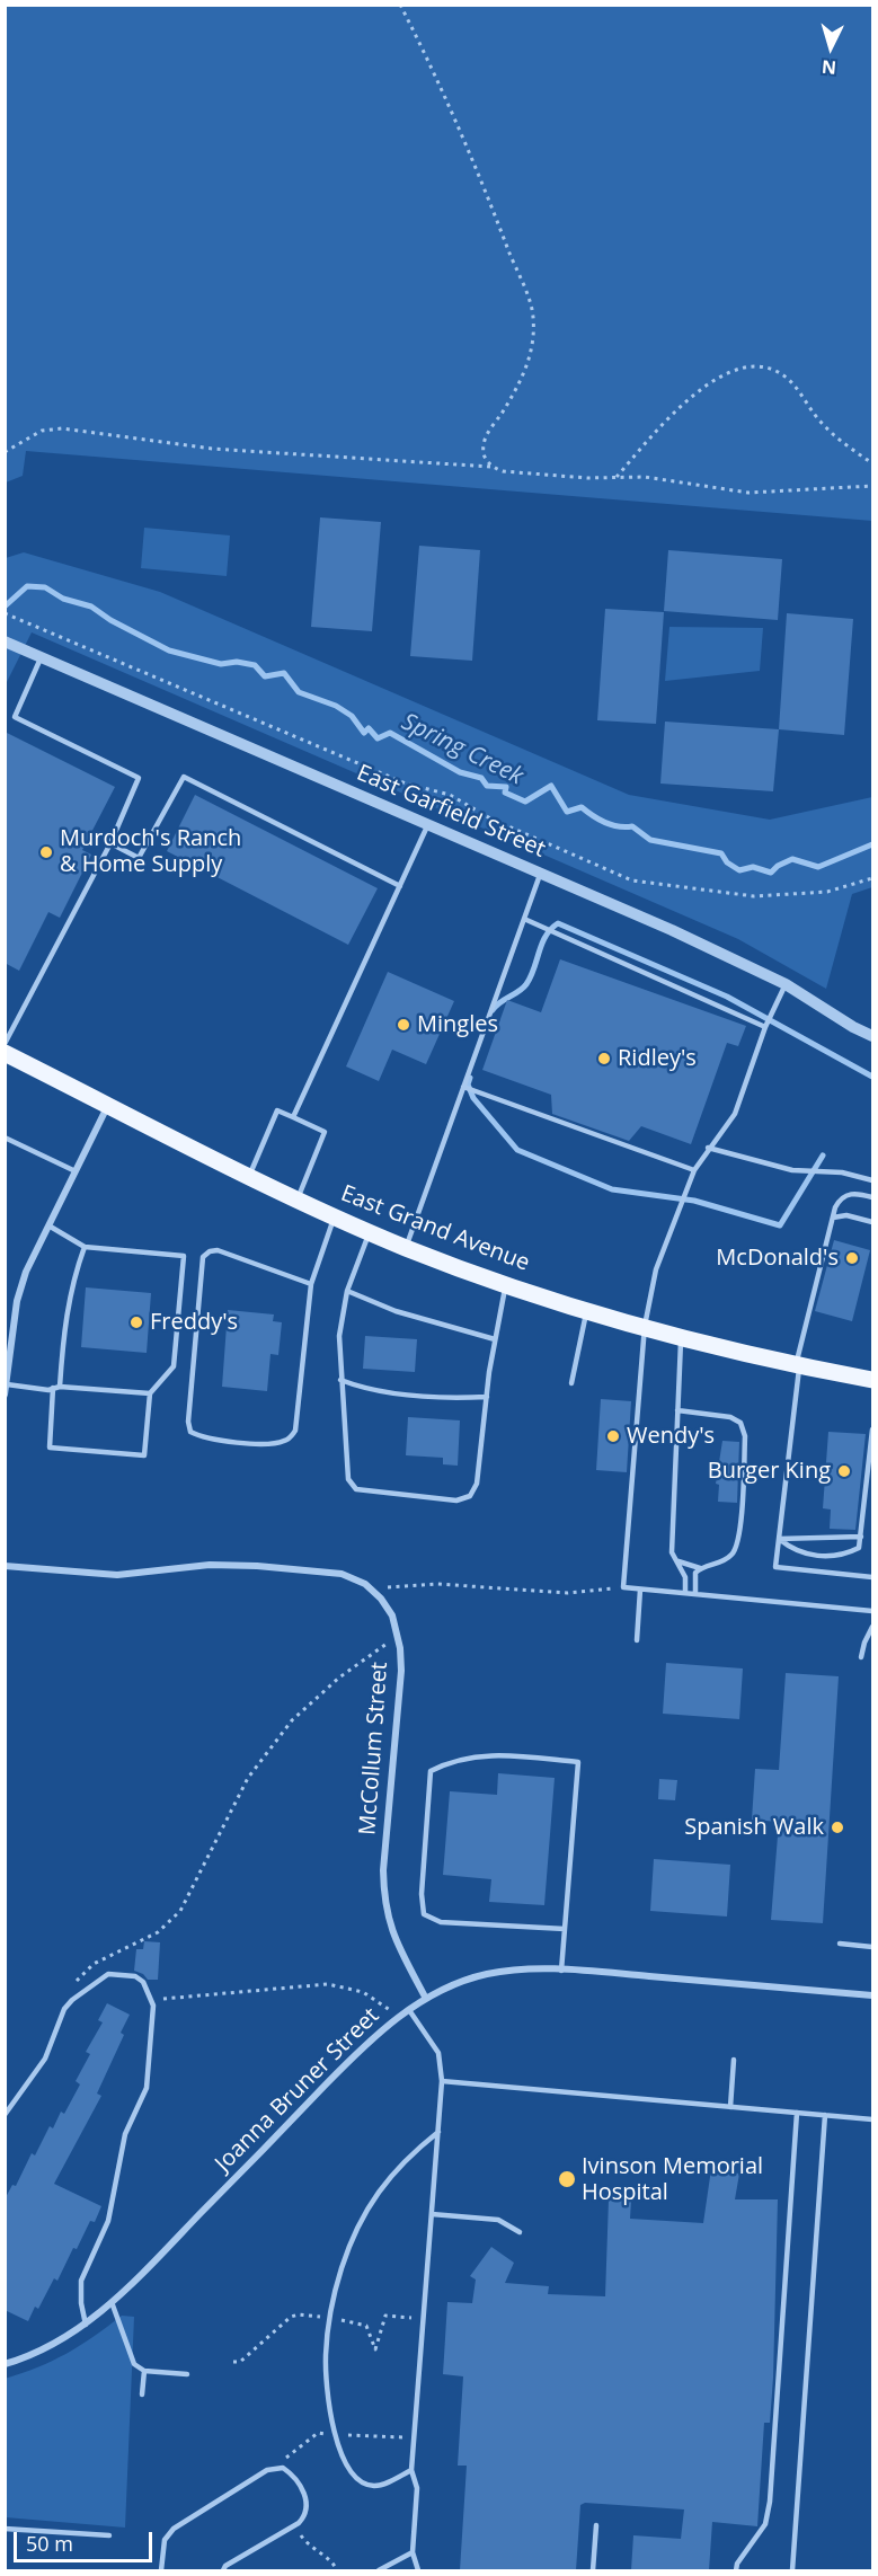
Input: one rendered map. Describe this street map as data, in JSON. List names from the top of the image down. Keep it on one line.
{"streets":{"main road":["East Grand Avenue"],"street":["East Garfield Street","McCollum Street","Joanna Bruner Street"]},"crossings":[["McCollum Street","Joanna Bruner Street"]],"water":["Spring Creek"],"places":["Murdoch's Ranch & Home Supply","Mingles","Ridley's","McDonald's","Freddy's","Wendy's","Burger King","Spanish Walk","Ivinson Memorial Hospital"],"scale_bar":"50 m","north":"bottom"}
